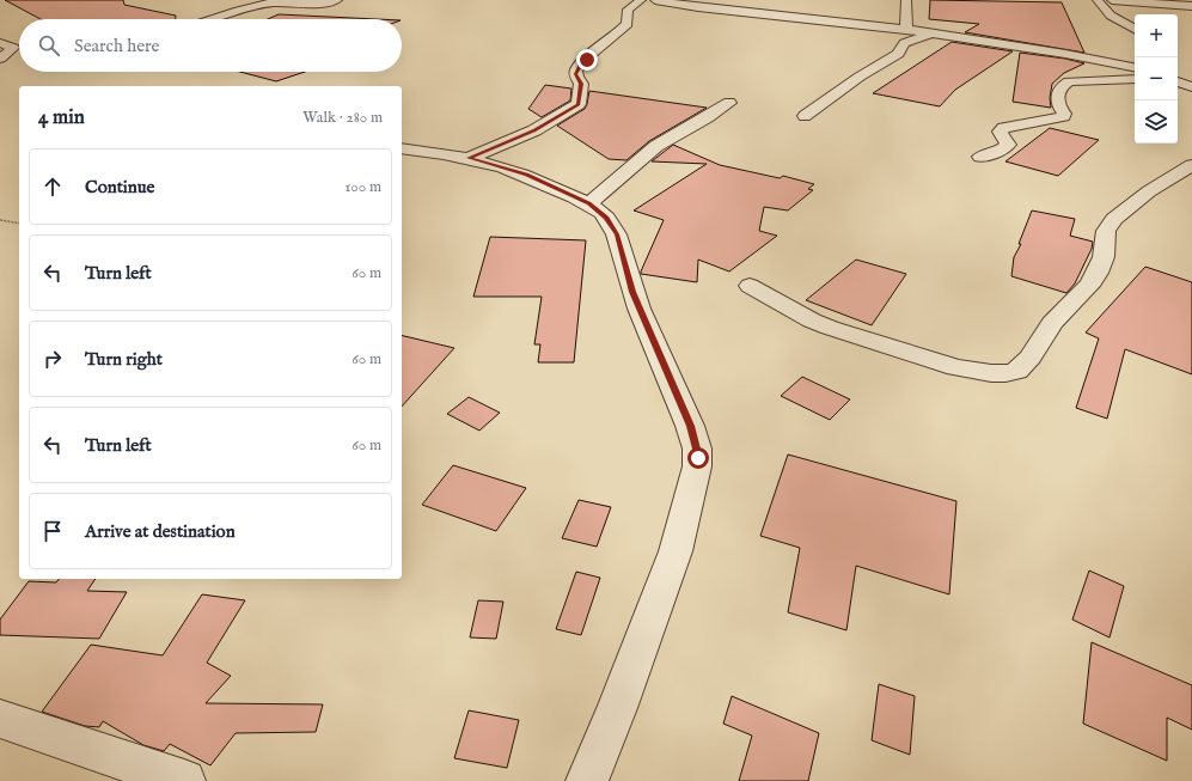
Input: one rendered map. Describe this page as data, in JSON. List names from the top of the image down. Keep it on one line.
{"page":{"map_buttons":["+","−"],"search":"Search here","heading":["4 min","Walk · 280 m"],"list":[["Continue","100 m"],["Turn left","60 m"],["Turn right","60 m"],["Turn left","60 m"],"Arrive at destination"]}}
